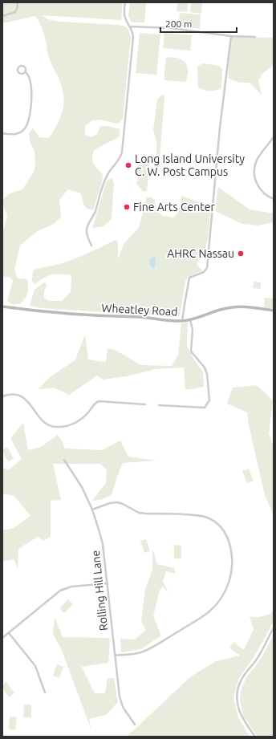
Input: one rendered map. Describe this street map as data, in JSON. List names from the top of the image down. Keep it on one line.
{"streets":{"main road":["Wheatley Road"],"street":["Rolling Hill Lane"]},"places":["Long Island University C. W. Post Campus","Fine Arts Center","AHRC Nassau"],"scale_bar":"200 m"}
